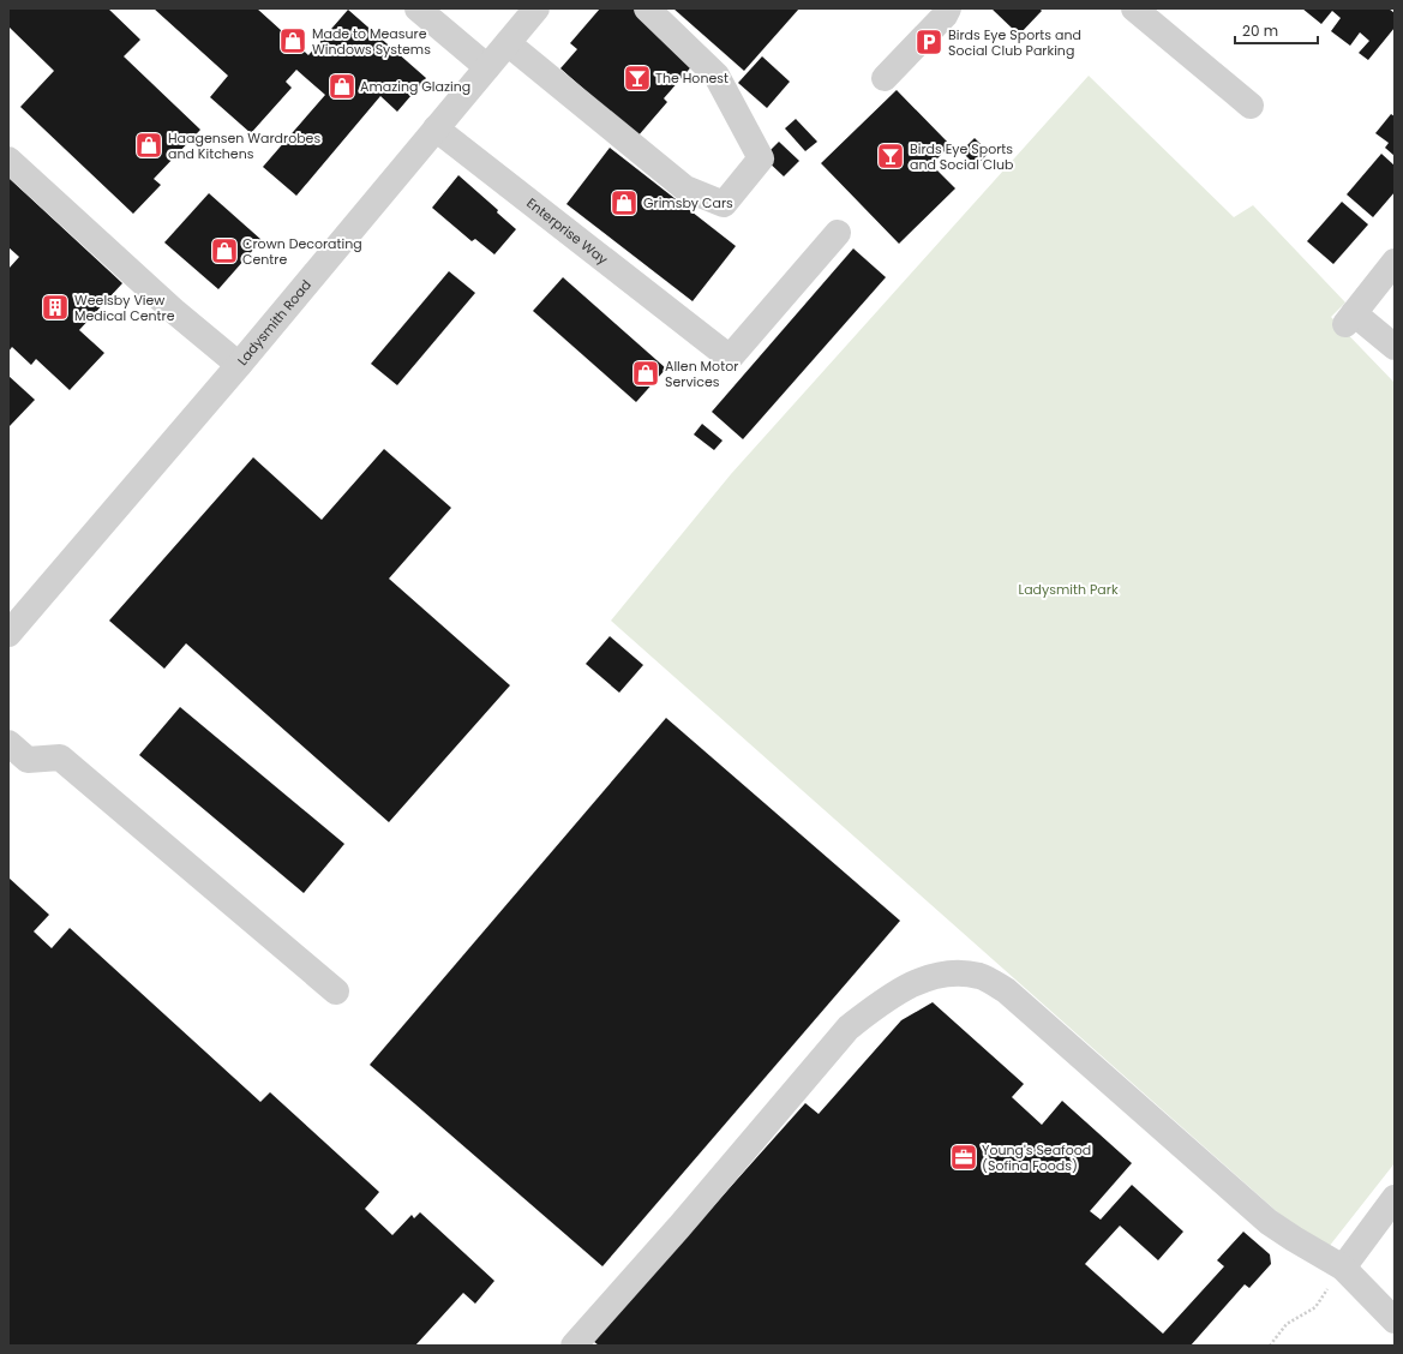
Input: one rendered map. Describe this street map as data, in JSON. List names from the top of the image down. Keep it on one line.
{"streets":{"street":["Enterprise Way","Ladysmith Road"]},"crossings":[["Enterprise Way","Ladysmith Road"]],"parks":["Ladysmith Park"],"places":{"shop":["Made to Measure Windows Systems","Amazing Glazing","Haagensen Wardrobes and Kitchens","Grimsby Cars","Crown Decorating Centre","Allen Motor Services"],"parking":["Birds Eye Sports and Social Club Parking"],"bar":["The Honest","Birds Eye Sports and Social Club"],"building":["Weelsby View Medical Centre"],"office":["Young's Seafood (Sofina Foods)"]},"scale_bar":"20 m"}
